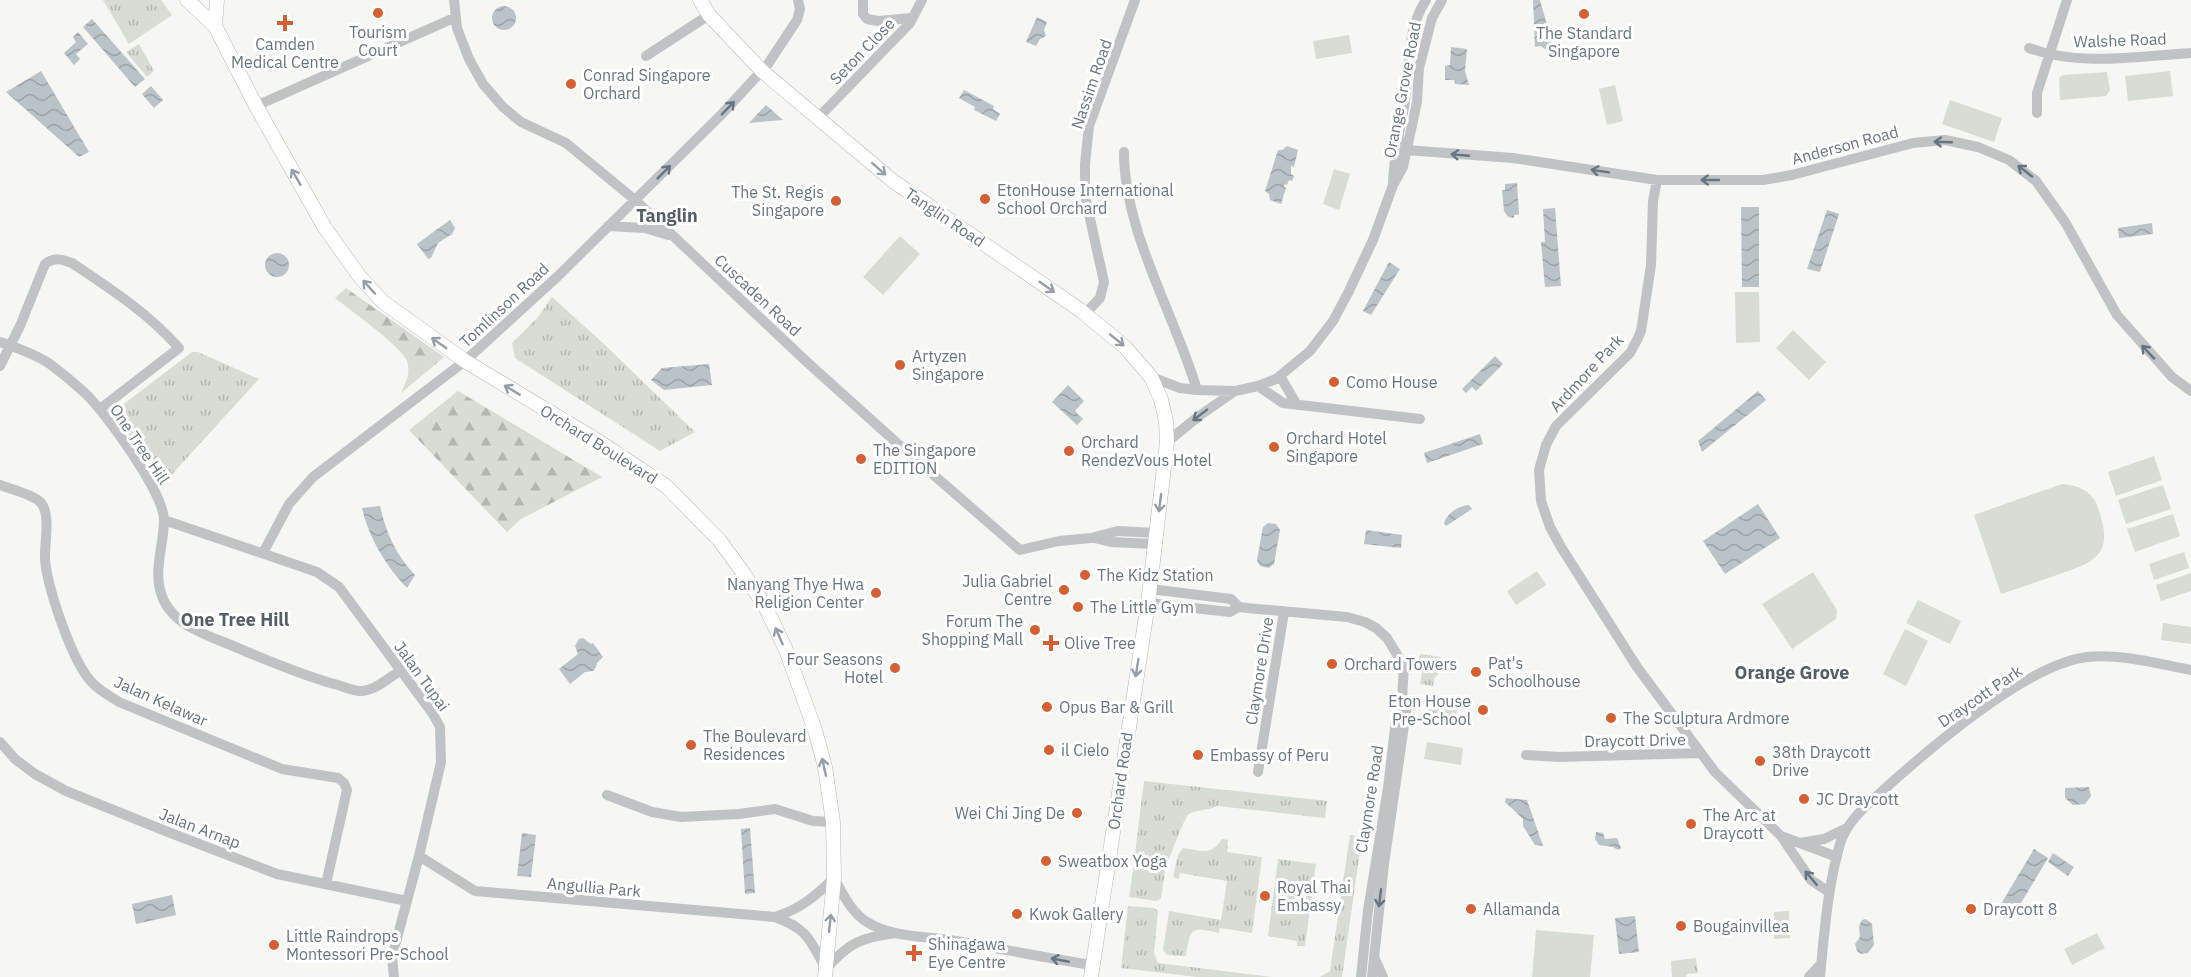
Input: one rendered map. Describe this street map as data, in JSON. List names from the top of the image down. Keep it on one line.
{"streets":{"main road":["Tanglin Road","Orchard Boulevard","Orchard Road"],"street":["Walshe Road","Seton Close","Nassim Road","Orange Grove Road","Anderson Road","Cuscaden Road","Tomlinson Road","Ardmore Park","One Tree Hill","Claymore Drive","Jalan Tupai","Draycott Park","Jalan Kelawar","Draycott Drive","Claymore Road","Jalan Arnap","Angullia Park"]},"crossings":[["Seton Close","Tanglin Road"],["Nassim Road","Tanglin Road"],["Orange Grove Road","Anderson Road"],["Orange Grove Road","Tanglin Road"],["Orange Grove Road","Orchard Road"],["Anderson Road","Ardmore Park"],["Tanglin Road","Tomlinson Road"],["Tanglin Road","Orchard Road"],["Cuscaden Road","Tomlinson Road"],["Cuscaden Road","Orchard Road"],["Tomlinson Road","Orchard Boulevard"],["Tomlinson Road","Jalan Tupai"],["Ardmore Park","Draycott Drive"],["One Tree Hill","Jalan Tupai"],["Orchard Boulevard","Angullia Park"],["Claymore Drive","Claymore Road"],["Jalan Tupai","Jalan Arnap"],["Jalan Tupai","Angullia Park"],["Draycott Park","Draycott Drive"],["Jalan Kelawar","Jalan Arnap"],["Orchard Road","Claymore Road"]],"one_way":["Anderson Road","Tanglin Road","Orchard Boulevard","Orchard Road"],"districts":["Tanglin","One Tree Hill","Orange Grove"],"places":{"other":["Tourism Court","The Standard Singapore","Conrad Singapore Orchard","EtonHouse International School Orchard","The St. Regis Singapore","Artyzen Singapore","Como House","Orchard Hotel Singapore","Orchard RendezVous Hotel","The Singapore EDITION","The Kidz Station","Julia Gabriel Centre","Nanyang Thye Hwa Religion Center","The Little Gym","Forum The Shopping Mall","Orchard Towers","Four Seasons Hotel","Pat's Schoolhouse","Opus Bar & Grill","Eton House Pre-School","The Sculptura Ardmore","The Boulevard Residences","il Cielo","Embassy of Peru","38th Draycott Drive","JC Draycott","Wei Chi Jing De","The Arc at Draycott","Sweatbox Yoga","Royal Thai Embassy","Allamanda","Draycott 8","Kwok Gallery","Bougainvillea","Little Raindrops Montessori Pre-School"],"health":["Camden Medical Centre","Olive Tree","Shinagawa Eye Centre"]}}
